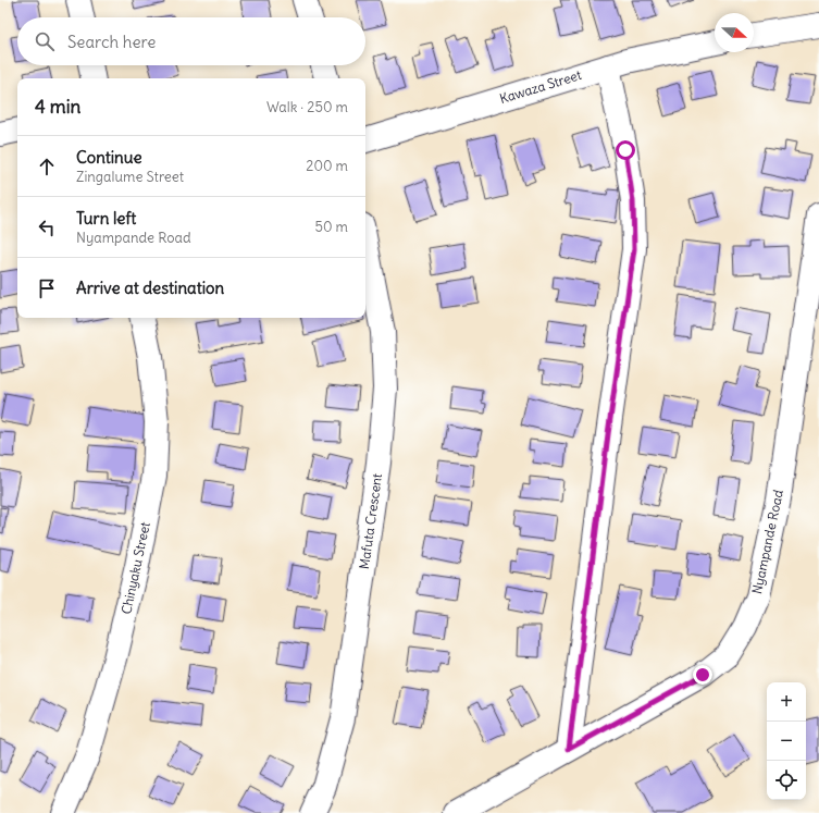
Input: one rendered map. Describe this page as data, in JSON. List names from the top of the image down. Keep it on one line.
{"streets":{"street":["Kawaza Street","Mafuta Crescent","Nyampande Road","Chinyaku Street"]},"north":"right","page":{"search":"Search here","heading":["4 min","Walk · 250 m"],"list":[["Continue","Zingalume Street","200 m"],["Turn left","Nyampande Road","50 m"],"Arrive at destination"],"map_buttons":["+","−"]}}
